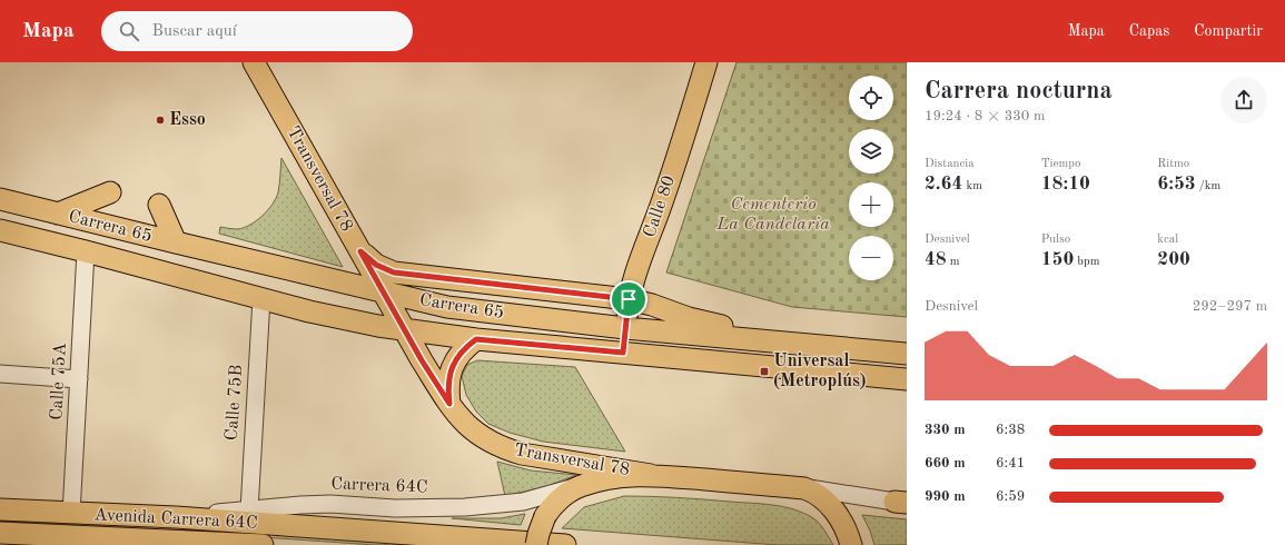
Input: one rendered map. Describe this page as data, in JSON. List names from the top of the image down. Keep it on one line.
{"streets":{"main road":["Transversal 78","Calle 80","Carrera 65","Avenida Carrera 64C"],"street":["Calle 75A","Calle 75B","Carrera 64C"]},"crossings":[["Transversal 78","Carrera 65"],["Calle 80","Carrera 65"],["Carrera 65","Calle 75A"],["Carrera 65","Calle 75B"],["Calle 75A","Avenida Carrera 64C"],["Calle 75B","Carrera 64C"],["Carrera 64C","Avenida Carrera 64C"]],"parks":["Cementerio La Candelaria"],"places":{"other":["Esso"],"transit":["Universal (Metroplús)"]},"page":{"header":"Mapa","search":"Buscar aquí","nav":["Mapa","Capas","Compartir"],"heading":["Carrera nocturna","19:24 · 8 × 330 m"],"map_buttons":["+","−"],"stats":[["Distancia","2.64 km"],["Tiempo","18:10"],["Ritmo","6:53 /km"],["Desnivel","48 m"],["Pulso","150 bpm"],["kcal","200"]],"chart":["Desnivel","292–297 m"],"list":[{"name":"330 m","note":"6:38"},{"name":"660 m","note":"6:41"},{"name":"990 m","note":"6:59"}]}}
